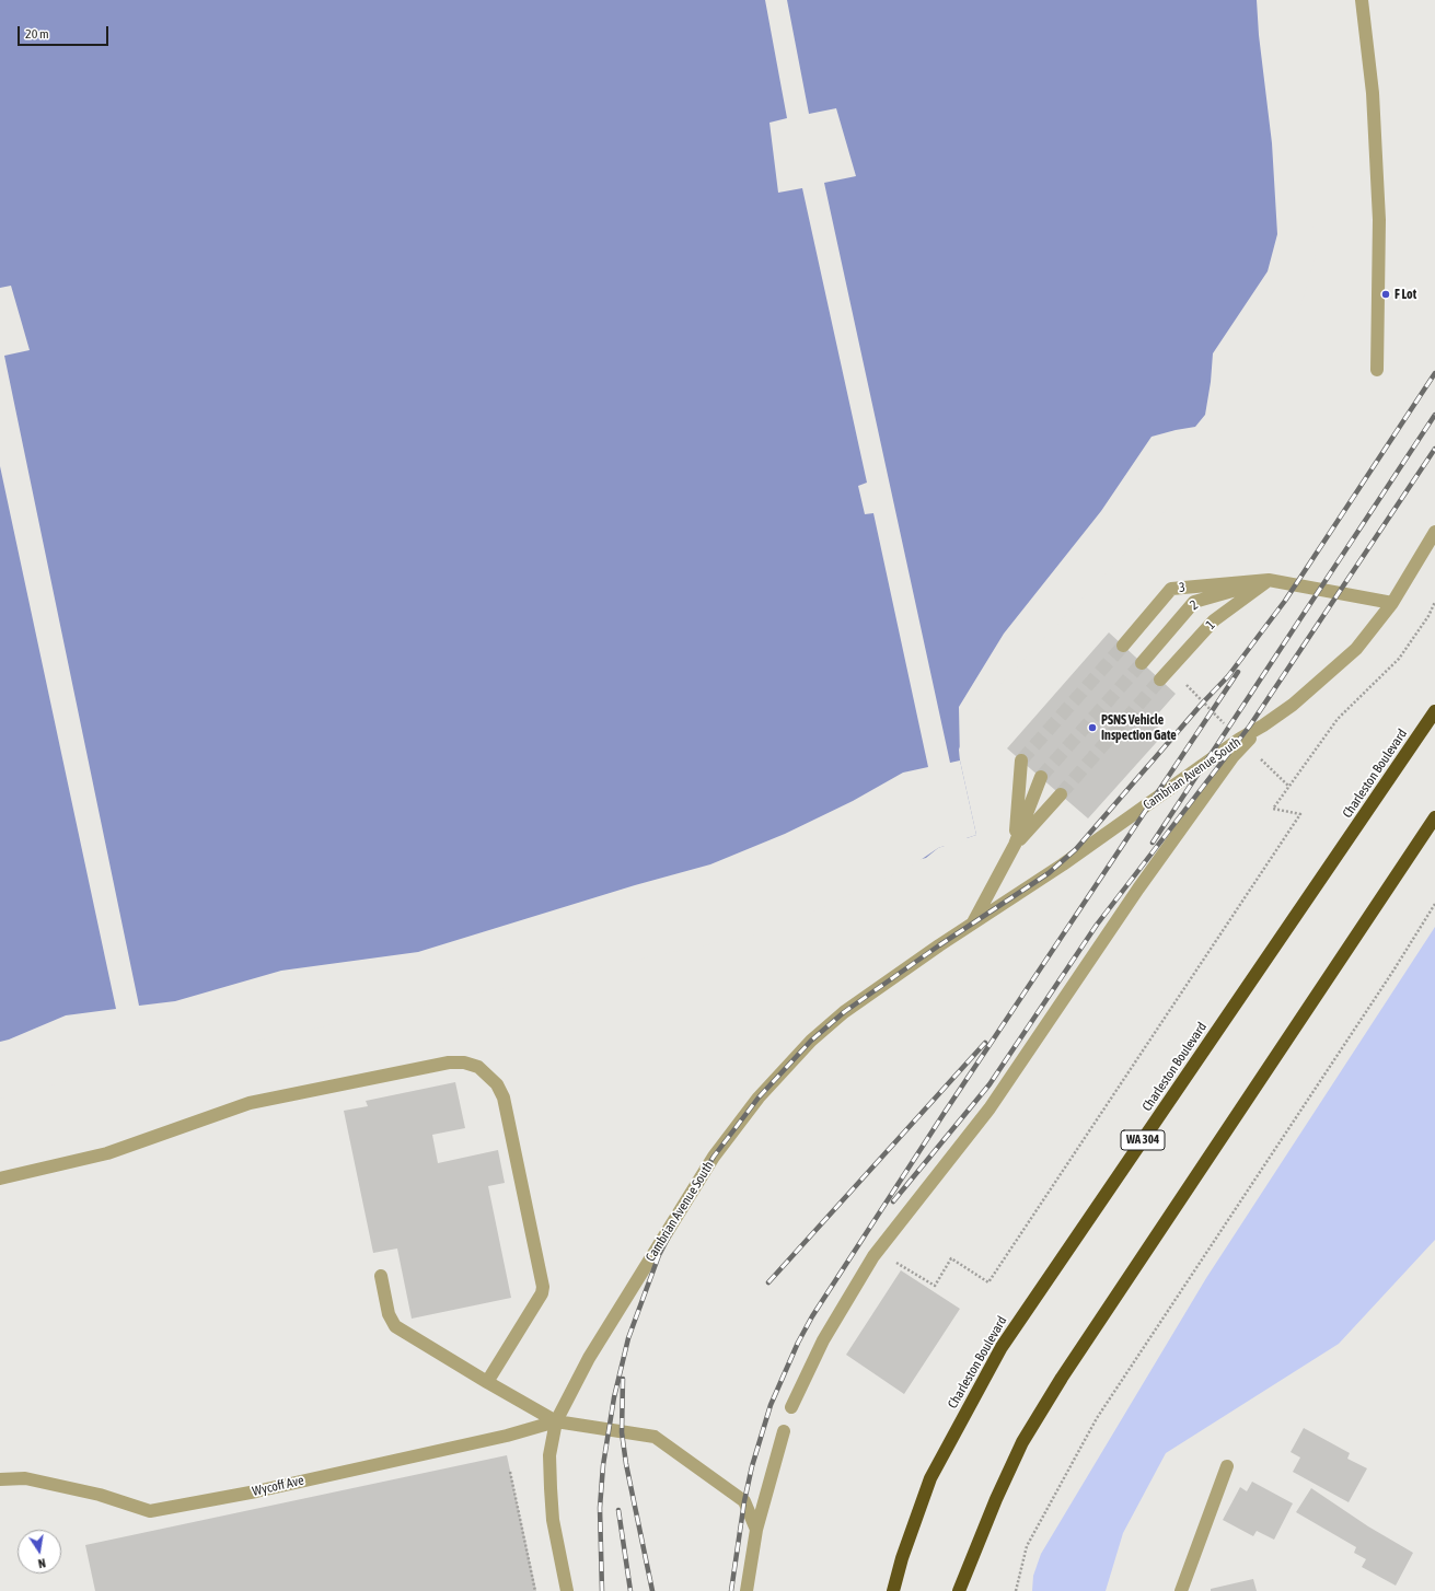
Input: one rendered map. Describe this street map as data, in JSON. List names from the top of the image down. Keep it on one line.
{"streets":{"highway":["Charleston Boulevard","WA 304"],"street":["3","2","1","Cambrian Avenue South","Wycoff Ave"]},"crossings":[["3","2"],["3","1"],["2","1"],["Cambrian Avenue South","Wycoff Ave"]],"places":["F Lot","PSNS Vehicle Inspection Gate"],"scale_bar":"20 m","north":"bottom"}
